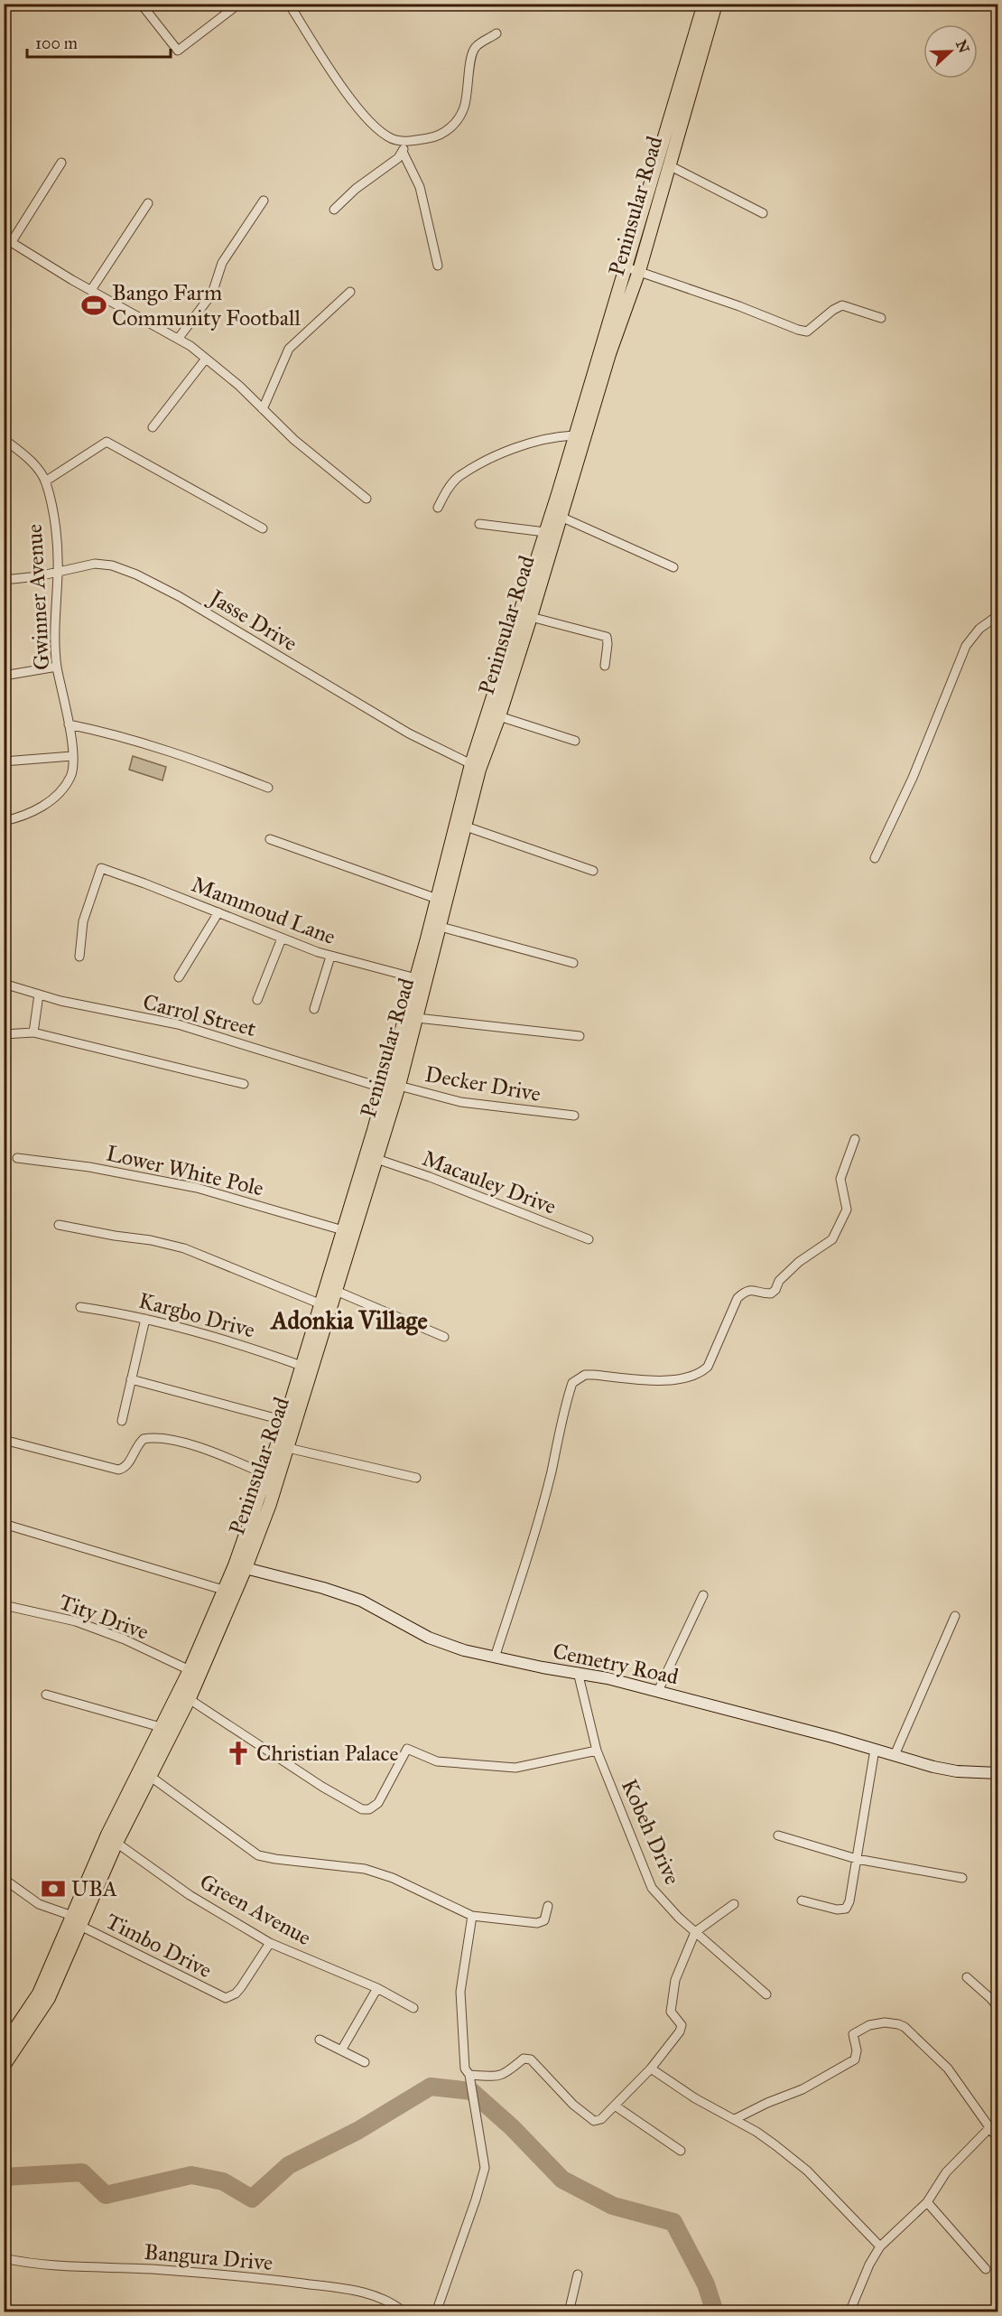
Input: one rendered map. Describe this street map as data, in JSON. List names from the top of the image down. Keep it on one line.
{"streets":{"main road":["Peninsular Road"],"street":["Gwinner Avenue","Jasse Drive","Mammoud Lane","Carrol Street","Decker Drive","Lower White Pole","Macauley Drive","Kargbo Drive","Tity Drive","Cemetry Road","Kobeh Drive","Green Avenue","Timbo Drive","Bangura Drive"]},"crossings":[["Peninsular Road","Jasse Drive"],["Peninsular Road","Mammoud Lane"],["Peninsular Road","Carrol Street"],["Peninsular Road","Decker Drive"],["Peninsular Road","Lower White Pole"],["Peninsular Road","Macauley Drive"],["Peninsular Road","Kargbo Drive"],["Peninsular Road","Tity Drive"],["Peninsular Road","Cemetry Road"],["Peninsular Road","Green Avenue"],["Peninsular Road","Timbo Drive"],["Gwinner Avenue","Jasse Drive"],["Carrol Street","Decker Drive"],["Cemetry Road","Kobeh Drive"],["Green Avenue","Timbo Drive"]],"districts":["Adonkia Village"],"places":{"sports":["Bango Farm Community Football"],"church":["Christian Palace"],"bank":["UBA"]},"scale_bar":"100 m","north":"right"}
